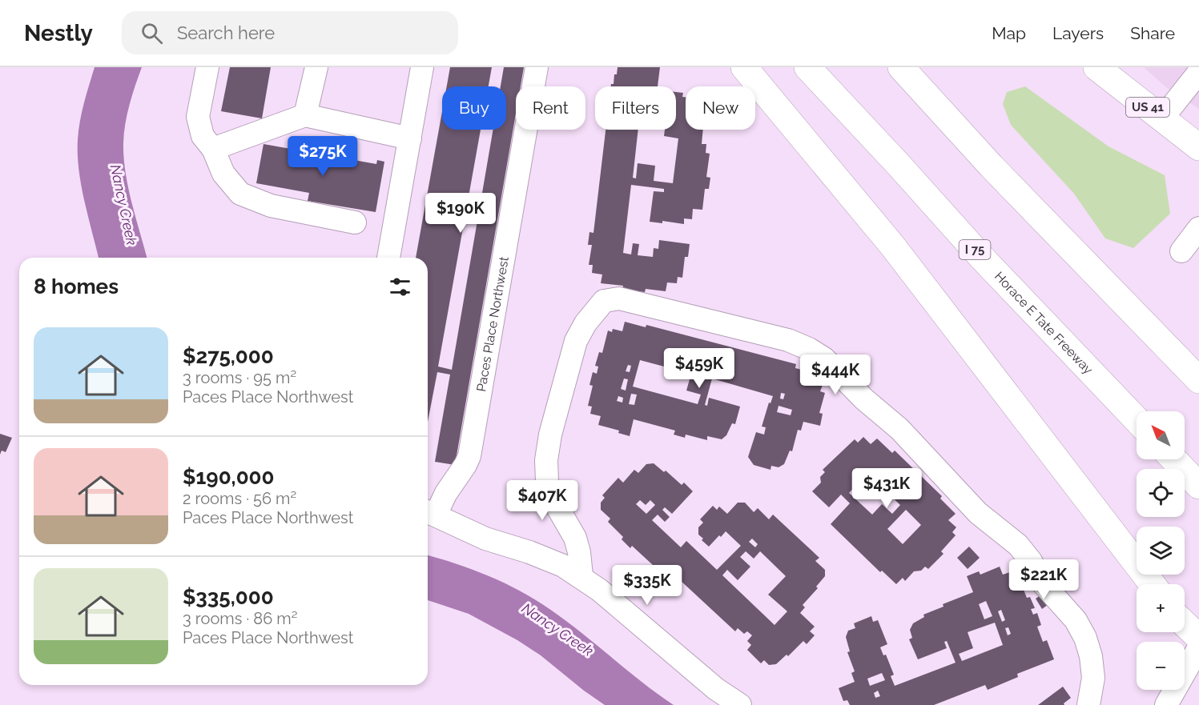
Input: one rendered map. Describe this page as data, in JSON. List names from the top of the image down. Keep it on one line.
{"streets":{"main road":["US 41","I 75","Horace E Tate Freeway"],"street":["Paces Place Northwest"]},"water":["Nancy Creek"],"north":"top left","page":{"header":"Nestly","search":"Search here","nav":["Map","Layers","Share"],"chip":["Buy","Rent","Filters","New"],"price":["$275K","$190K","$459K","$444K","$431K","$407K","$221K","$335K"],"heading":"8 homes","list":[{"name":"$275,000","note":"3 rooms · 95 m² · Paces Place Northwest"},{"name":"$190,000","note":"2 rooms · 56 m² · Paces Place Northwest"},{"name":"$335,000","note":"3 rooms · 86 m² · Paces Place Northwest"}],"map_buttons":["+","−"]}}
